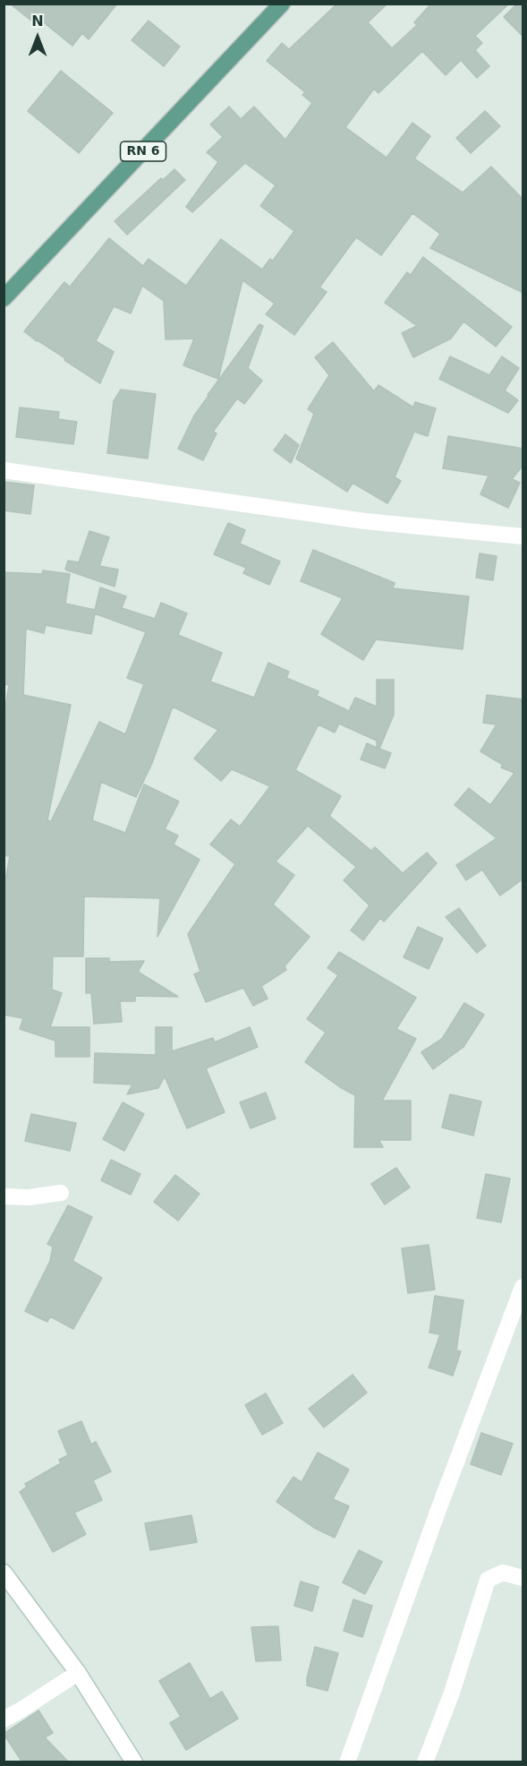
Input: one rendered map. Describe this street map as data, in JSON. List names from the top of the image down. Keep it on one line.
{"streets":{"main road":["RN 6"]},"north":"top"}
